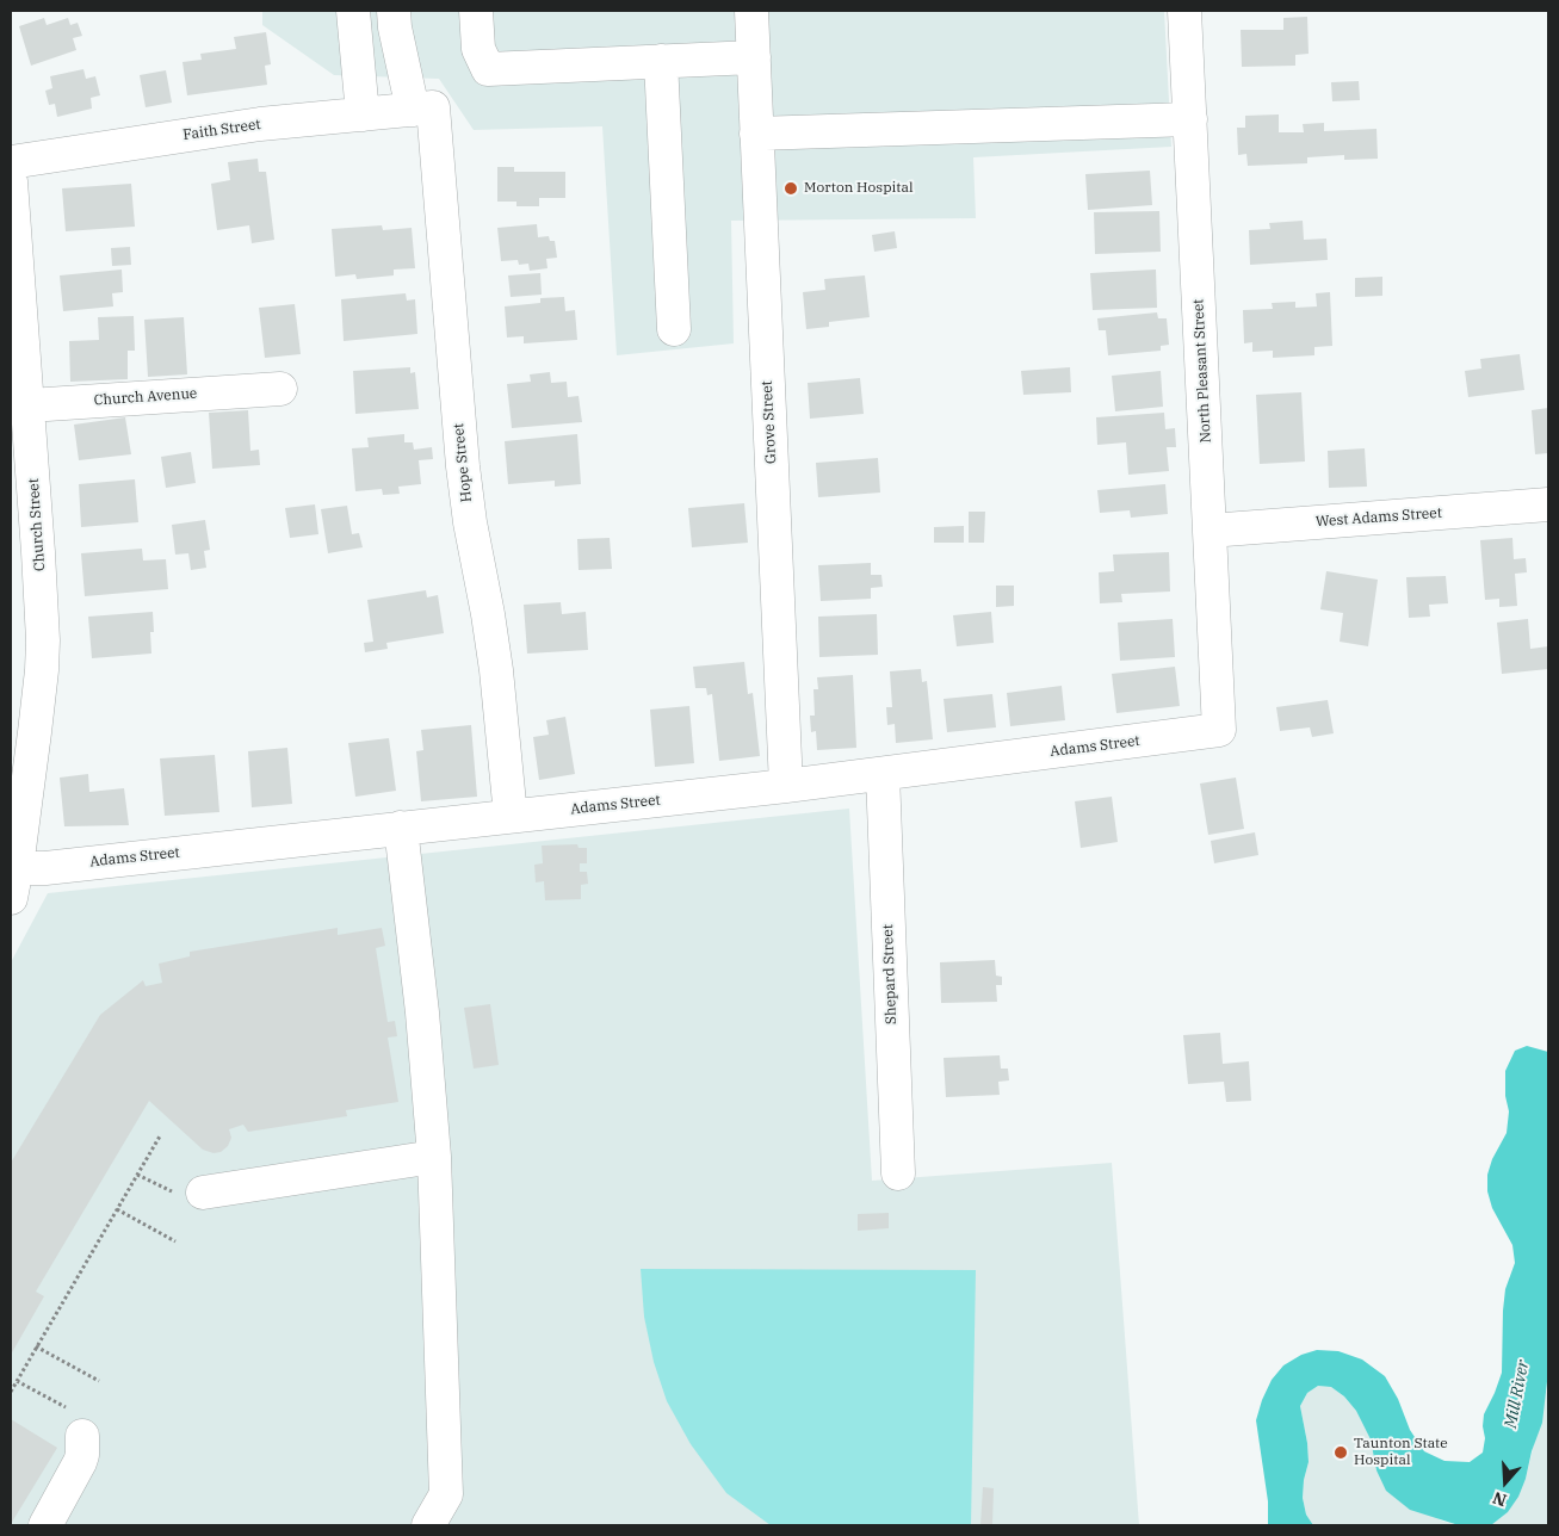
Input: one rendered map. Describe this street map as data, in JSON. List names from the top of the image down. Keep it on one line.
{"streets":{"street":["Faith Street","North Pleasant Street","Church Avenue","Grove Street","Hope Street","West Adams Street","Church Street","Adams Street","Shepard Street"]},"crossings":[["Faith Street","Hope Street"],["North Pleasant Street","West Adams Street"],["North Pleasant Street","Adams Street"],["Church Avenue","Church Street"],["Grove Street","Adams Street"],["Hope Street","Adams Street"],["Church Street","Adams Street"],["Adams Street","Shepard Street"]],"water":["Mill River"],"places":["Morton Hospital","Taunton State Hospital"],"north":"bottom"}
